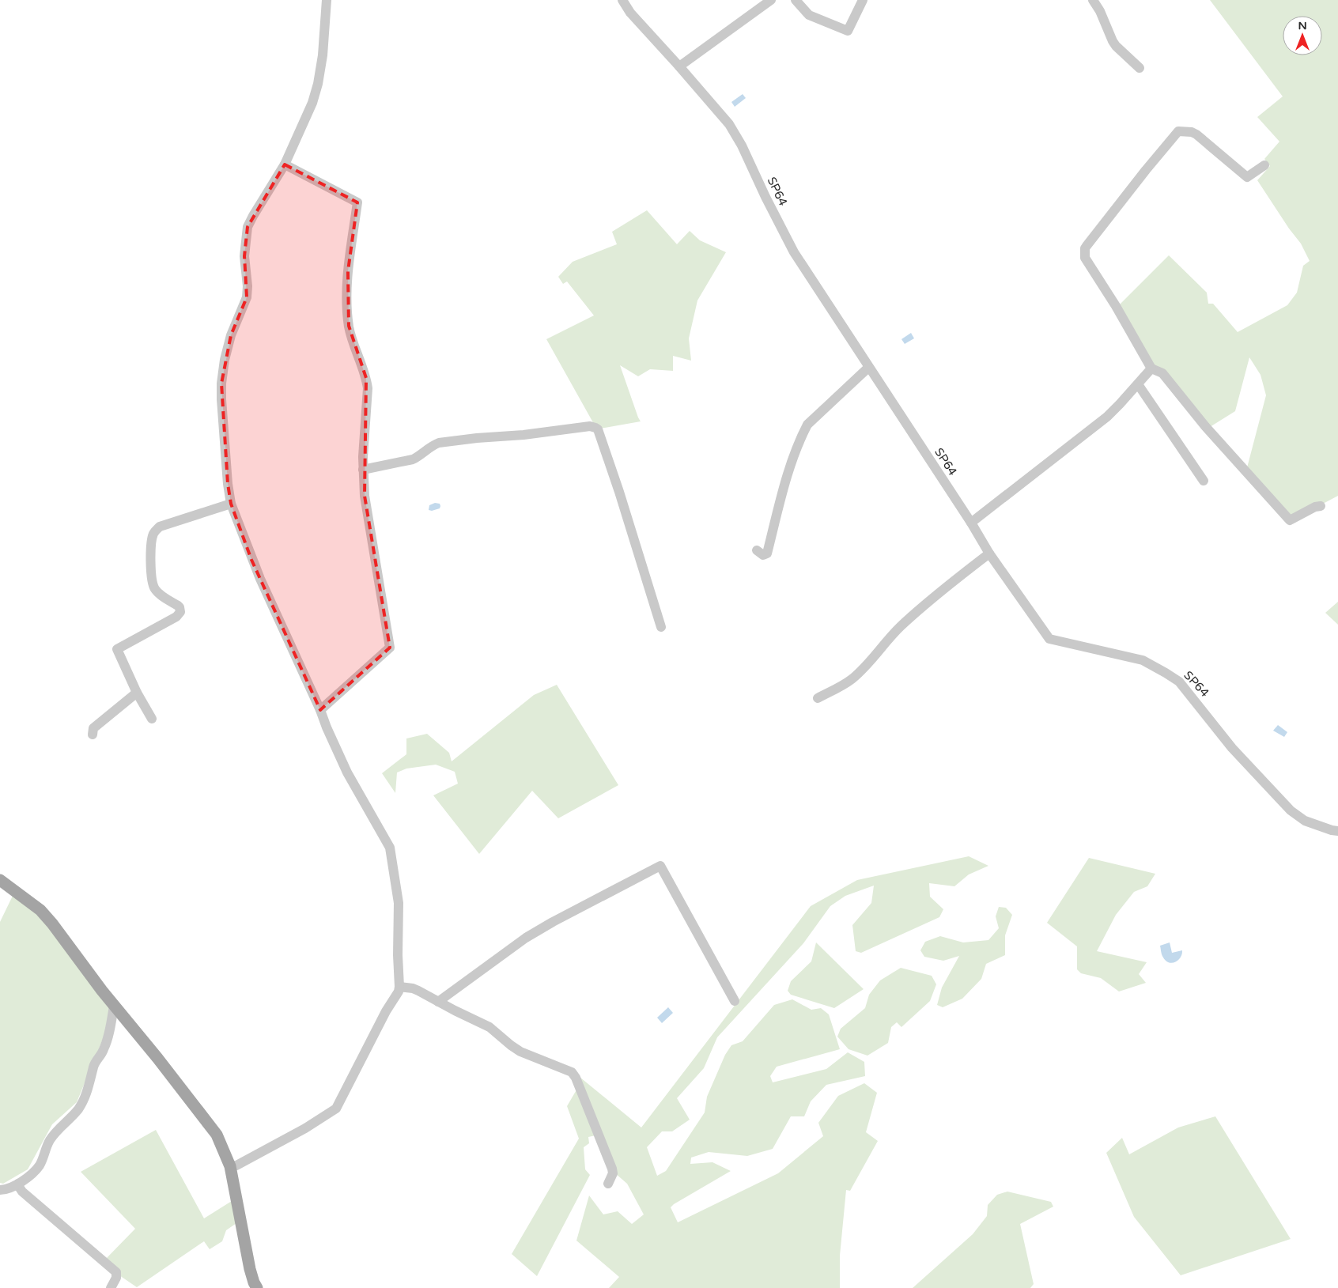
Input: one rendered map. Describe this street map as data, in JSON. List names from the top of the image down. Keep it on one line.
{"streets":{"street":["SP64"]},"north":"top"}
